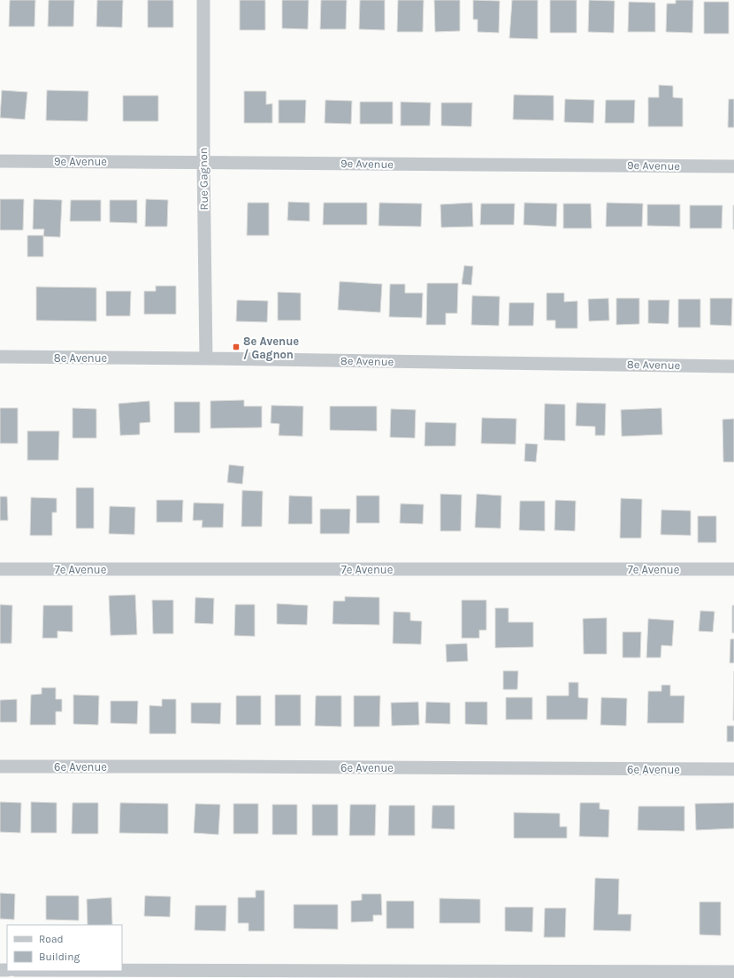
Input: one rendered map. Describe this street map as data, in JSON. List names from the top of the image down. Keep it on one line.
{"streets":{"street":["9e Avenue","Rue Gagnon","8e Avenue","7e Avenue","6e Avenue"]},"crossings":[["9e Avenue","Rue Gagnon"],["Rue Gagnon","8e Avenue"]],"places":{"transit":["8e Avenue / Gagnon"]},"legend":["Road","Building"]}
